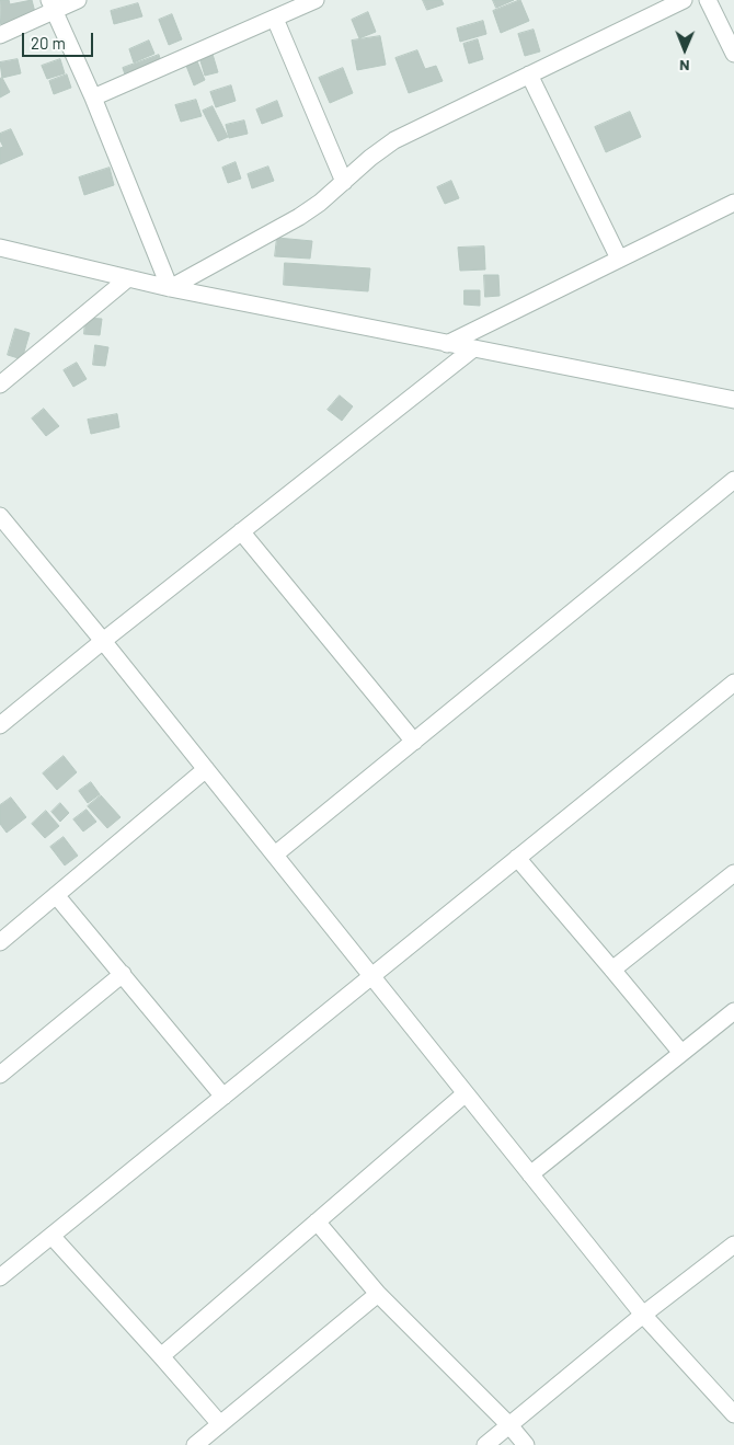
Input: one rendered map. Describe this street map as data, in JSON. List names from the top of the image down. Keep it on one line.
{"scale_bar":"20 m","north":"bottom"}
